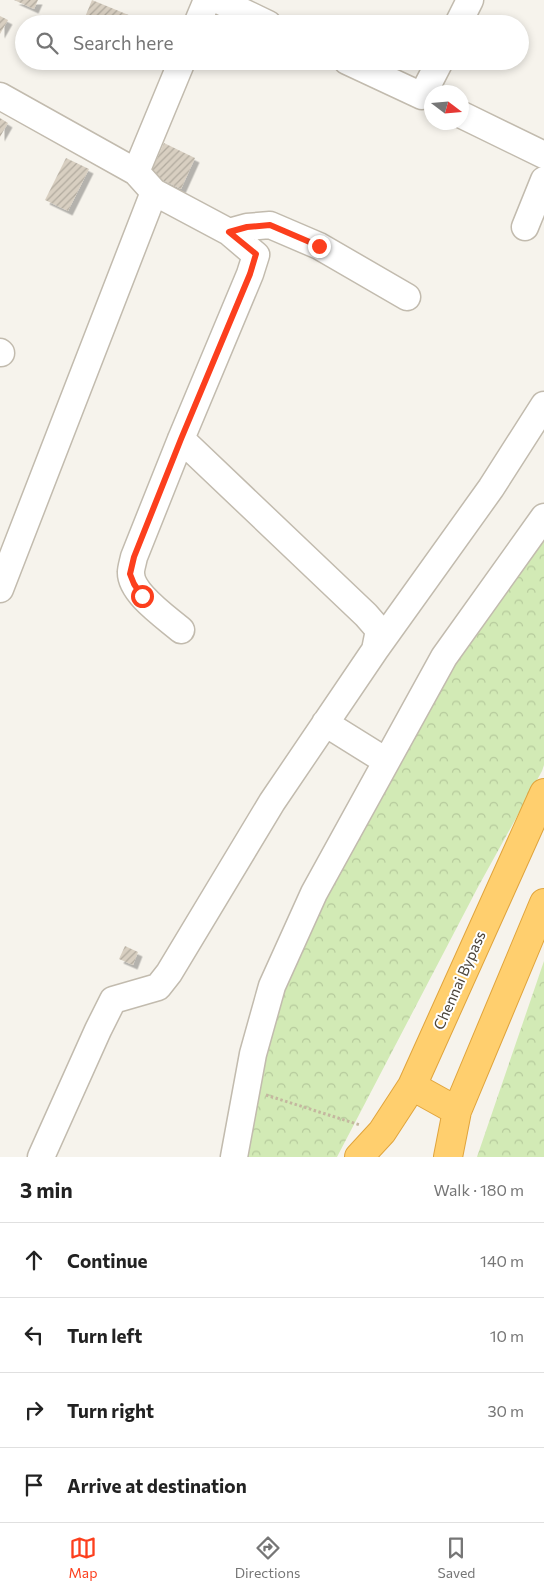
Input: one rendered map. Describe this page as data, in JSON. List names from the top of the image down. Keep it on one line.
{"streets":{"highway":["Chennai Bypass"]},"north":"right","page":{"search":"Search here","heading":["3 min","Walk · 180 m"],"list":[["Continue","140 m"],["Turn left","10 m"],["Turn right","30 m"],"Arrive at destination"],"nav":["Map","Directions","Saved"]}}
